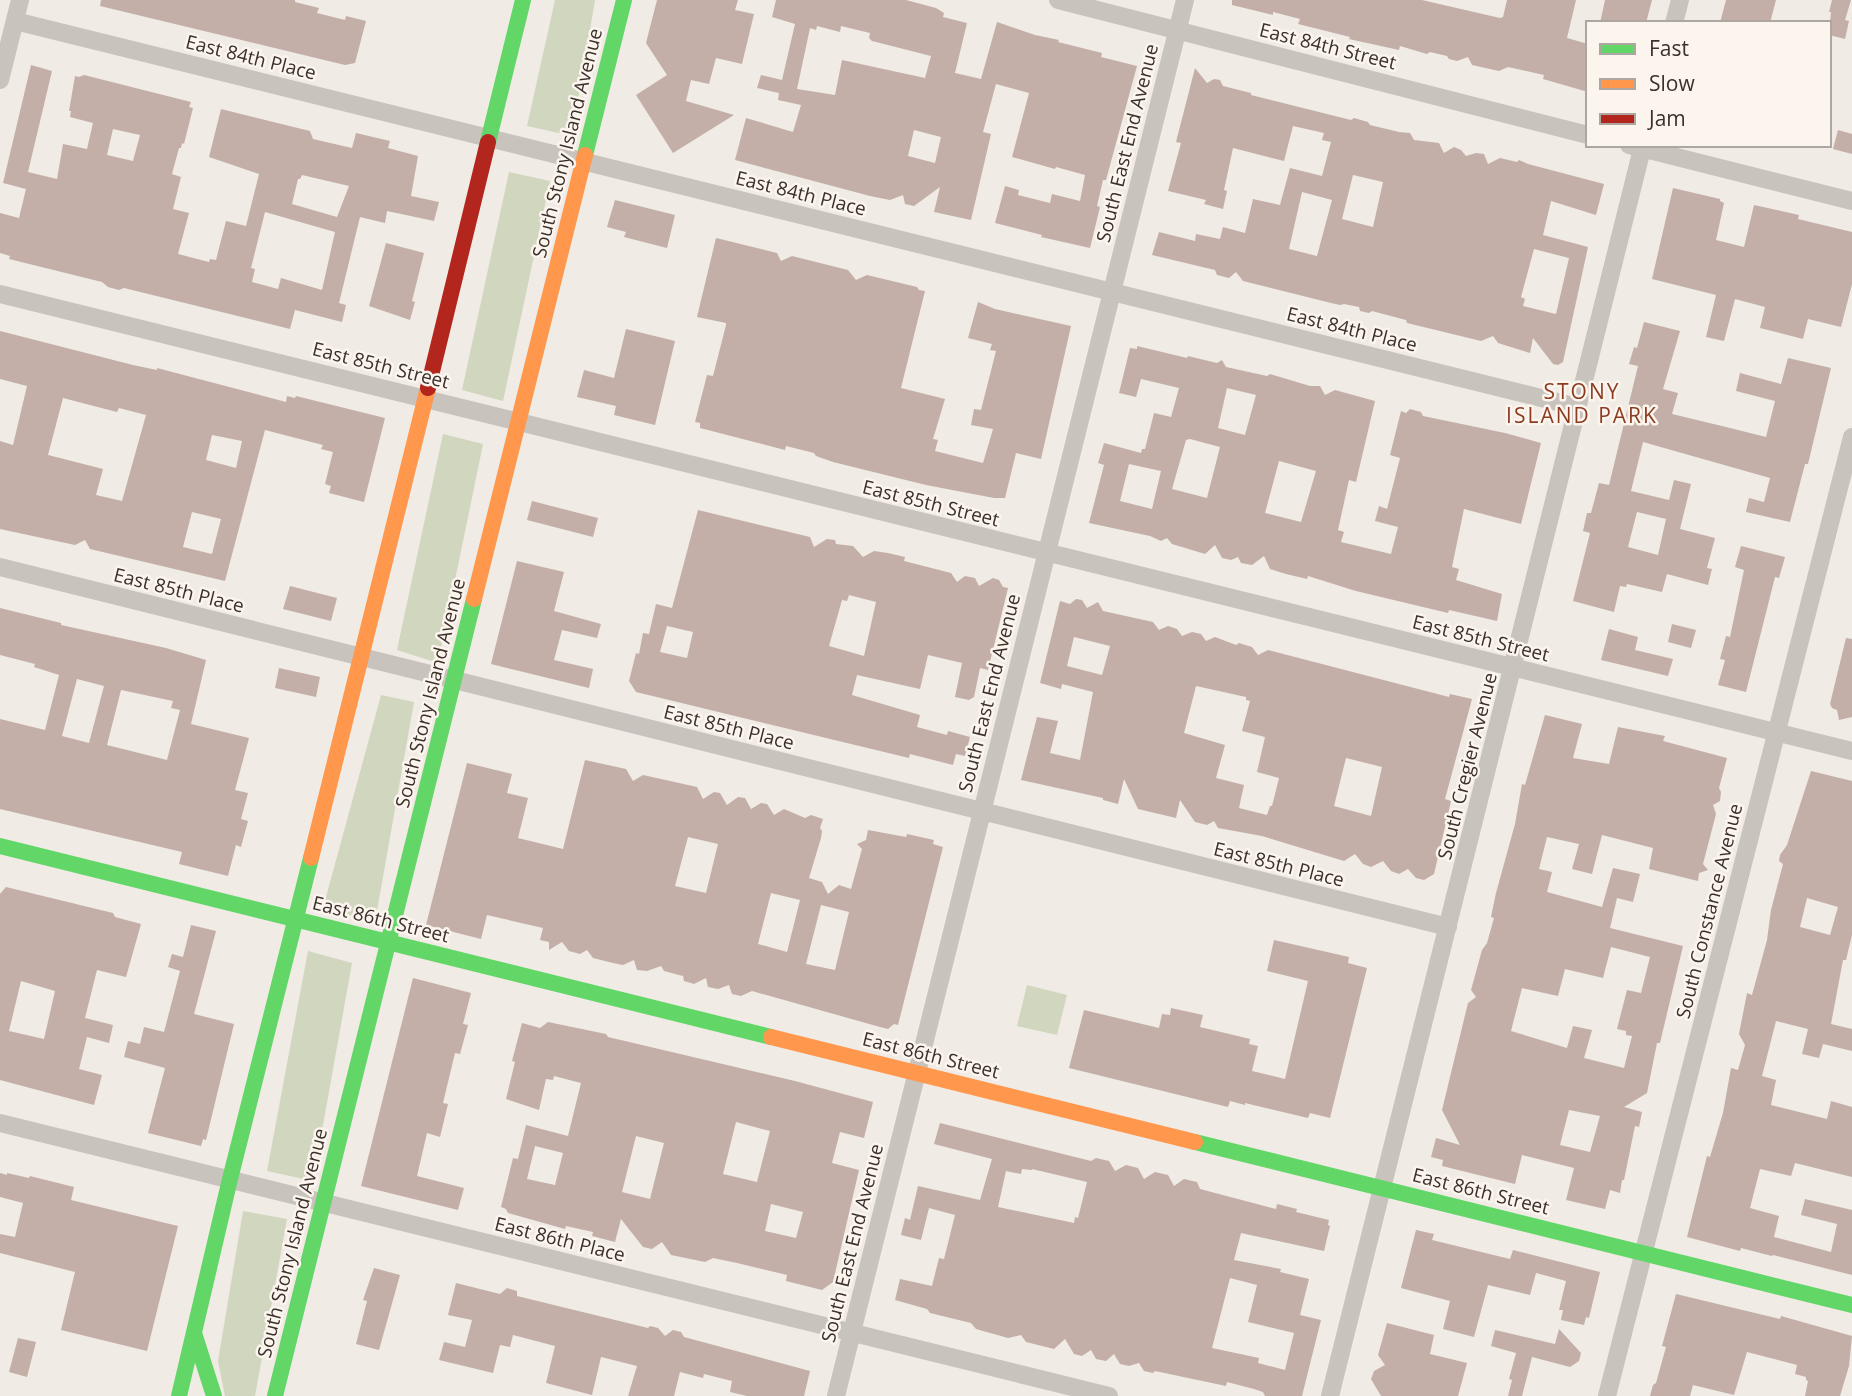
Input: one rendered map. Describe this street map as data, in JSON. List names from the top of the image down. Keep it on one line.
{"streets":{"main road":["South Stony Island Avenue","East 86th Street"],"street":["East 84th Street","East 84th Place","South East End Avenue","East 85th Street","East 85th Place","South Cregier Avenue","South Constance Avenue","East 86th Place"]},"crossings":[["East 84th Street","South East End Avenue"],["East 84th Place","South Stony Island Avenue"],["East 84th Place","South East End Avenue"],["East 84th Place","South Cregier Avenue"],["South Stony Island Avenue","East 85th Street"],["South Stony Island Avenue","East 85th Place"],["South Stony Island Avenue","East 86th Street"],["South Stony Island Avenue","East 86th Place"],["South East End Avenue","East 85th Street"],["South East End Avenue","East 85th Place"],["South East End Avenue","East 86th Street"],["South East End Avenue","East 86th Place"],["East 85th Street","South Cregier Avenue"],["East 85th Street","South Constance Avenue"],["East 85th Place","South Cregier Avenue"],["South Cregier Avenue","East 86th Street"],["South Constance Avenue","East 86th Street"]],"districts":["STONY ISLAND PARK"],"legend":["Fast","Slow","Jam"]}
